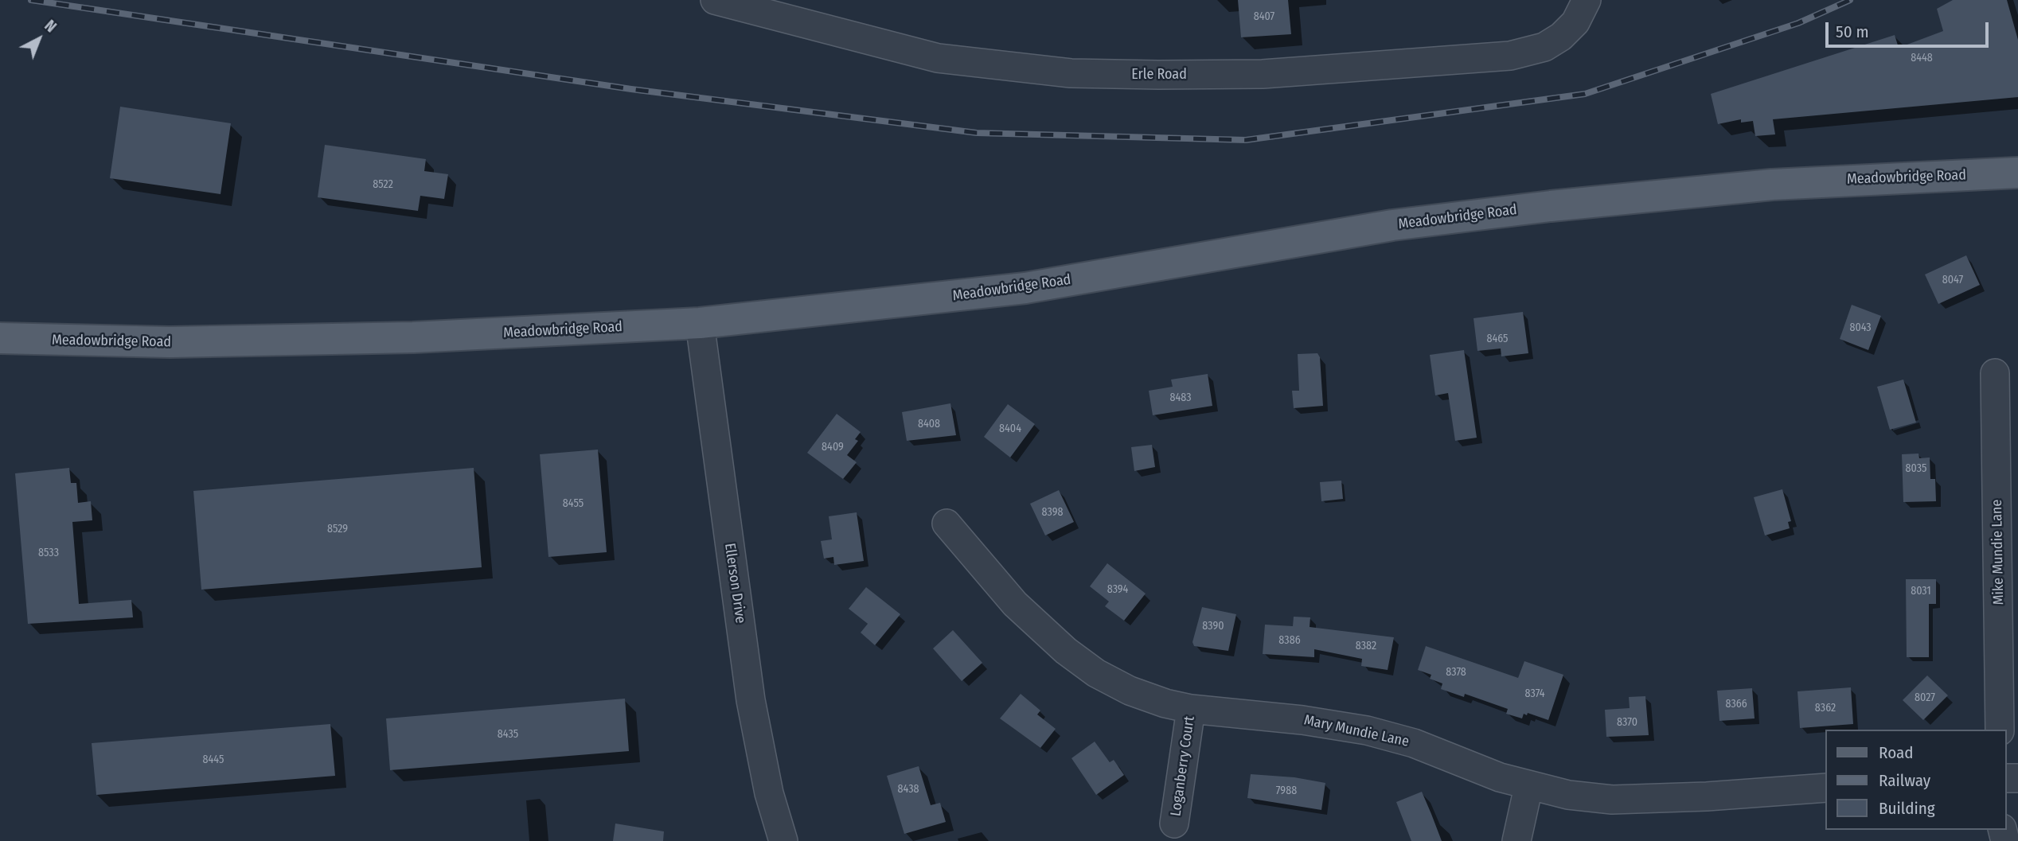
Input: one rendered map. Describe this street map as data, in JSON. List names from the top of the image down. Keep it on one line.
{"streets":{"main road":["Meadowbridge Road"],"street":["Erle Road","Mike Mundie Lane","Ellerson Drive","Mary Mundie Lane","Loganberry Court"]},"crossings":[["Meadowbridge Road","Ellerson Drive"],["Mary Mundie Lane","Loganberry Court"]],"house_numbers":["8407","8448","8522","8047","8043","8465","8483","8408","8404","8409","8035","8455","8398","8529","8533","8394","8031","8390","8386","8382","8378","8374","8027","8366","8362","8370","8435","8445","8438","7988"],"legend":["Road","Railway","Building"],"scale_bar":"50 m","north":"top right"}
